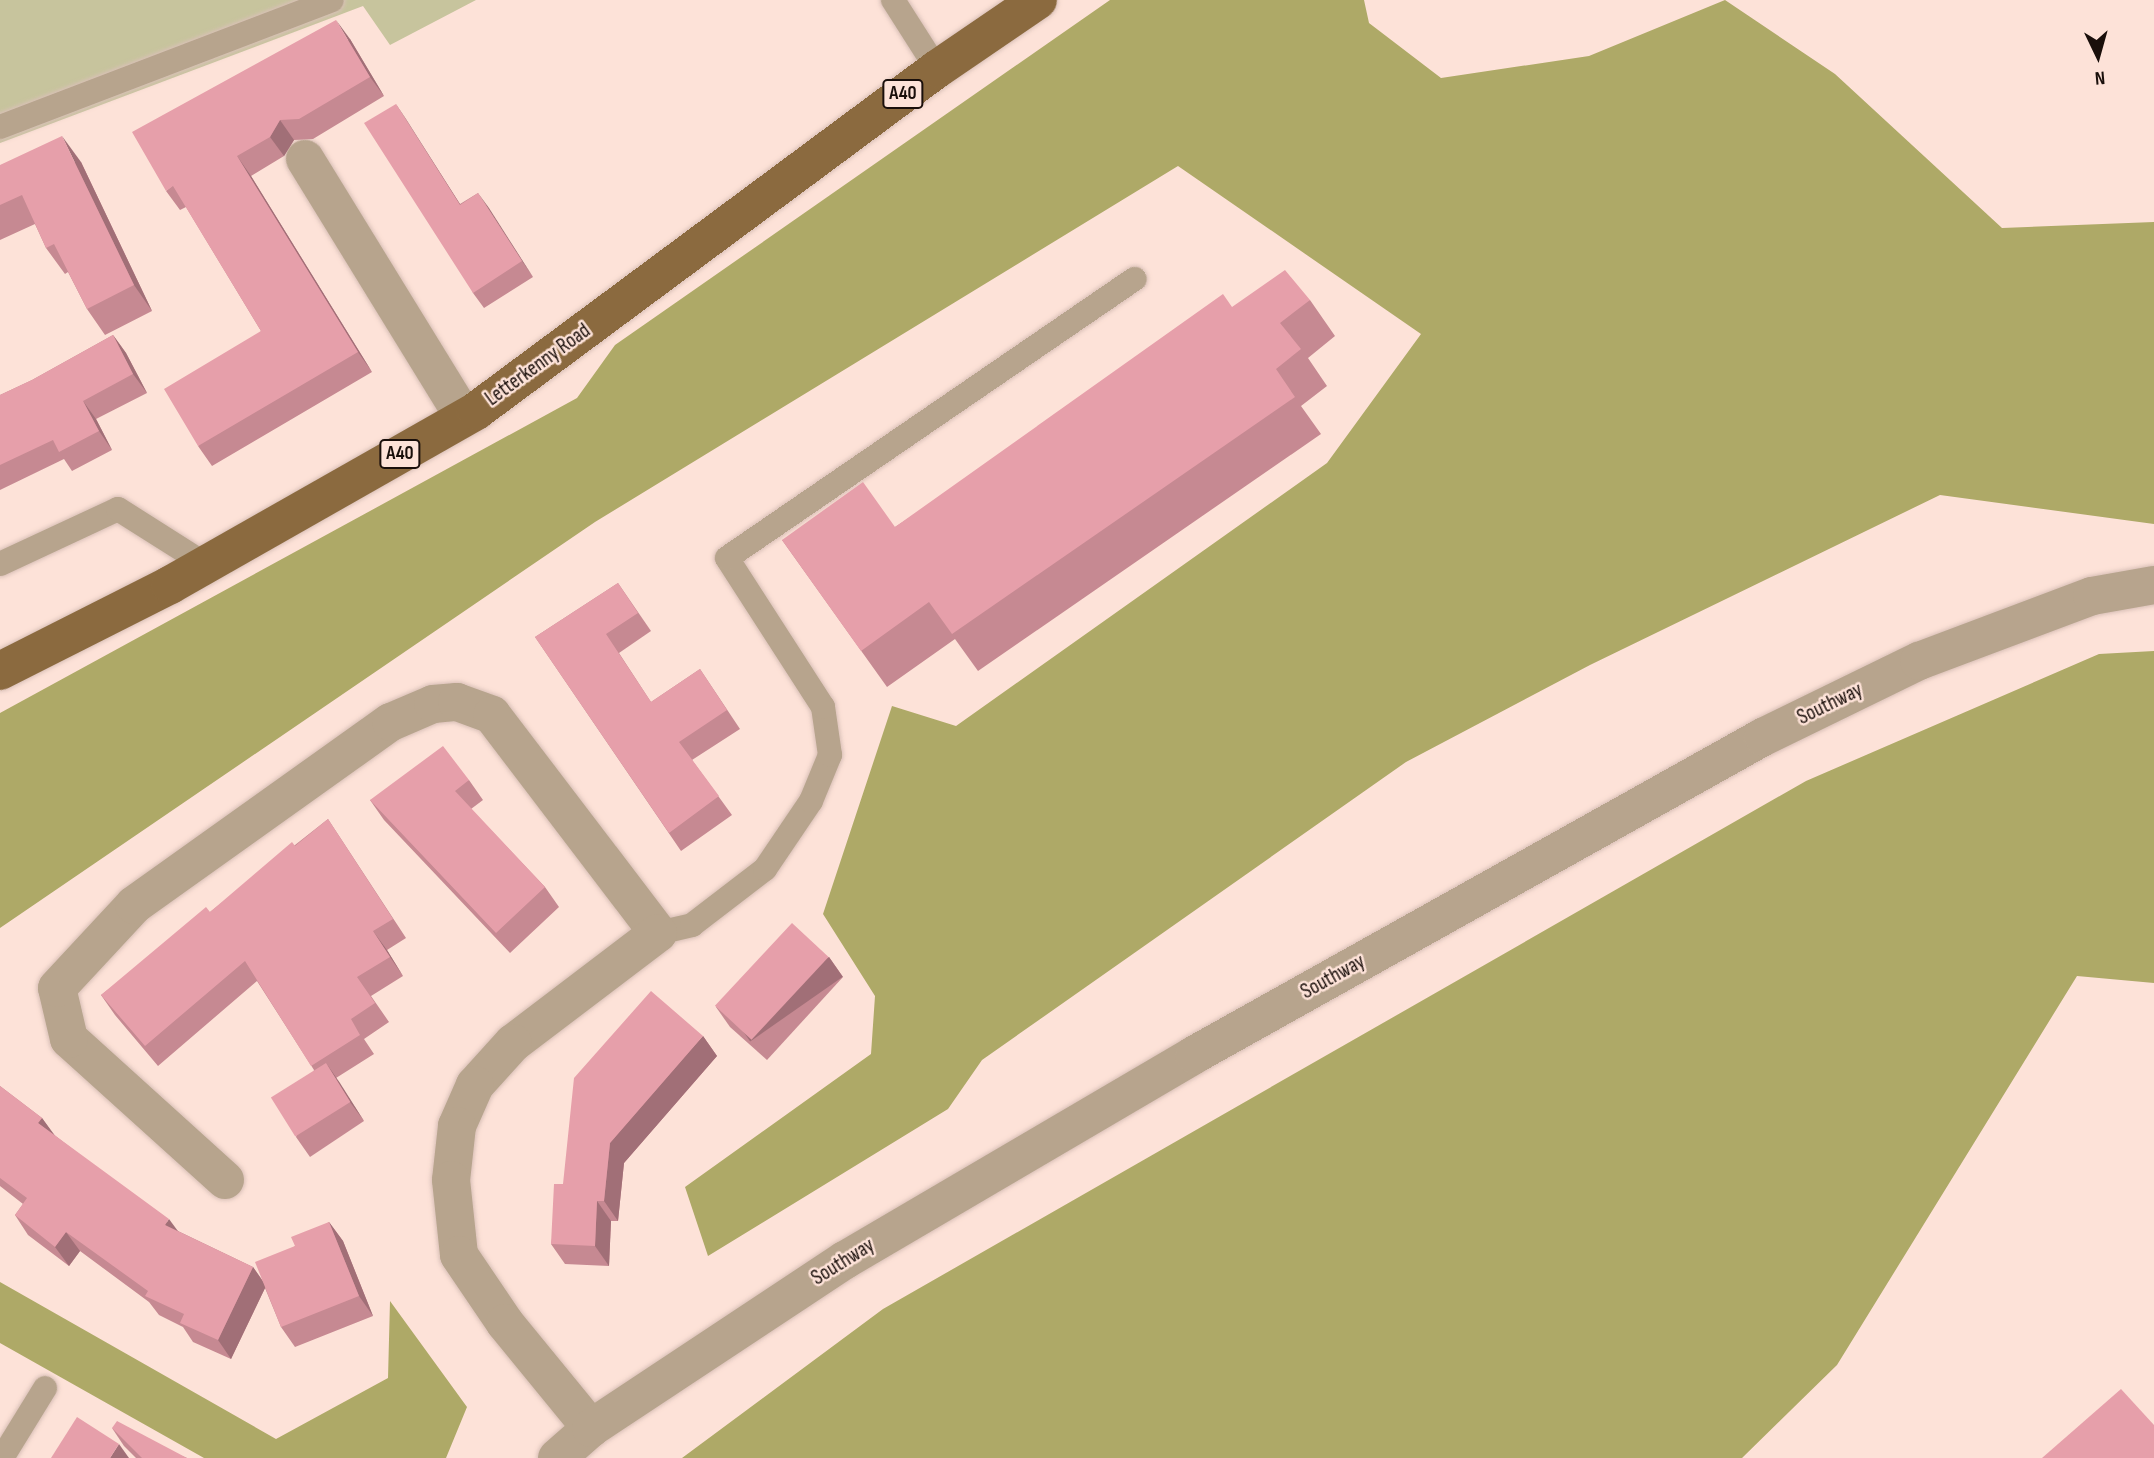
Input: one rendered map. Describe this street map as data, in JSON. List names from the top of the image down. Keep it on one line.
{"streets":{"main road":["A40","Letterkenny Road"],"street":["Southway"]},"north":"bottom"}
